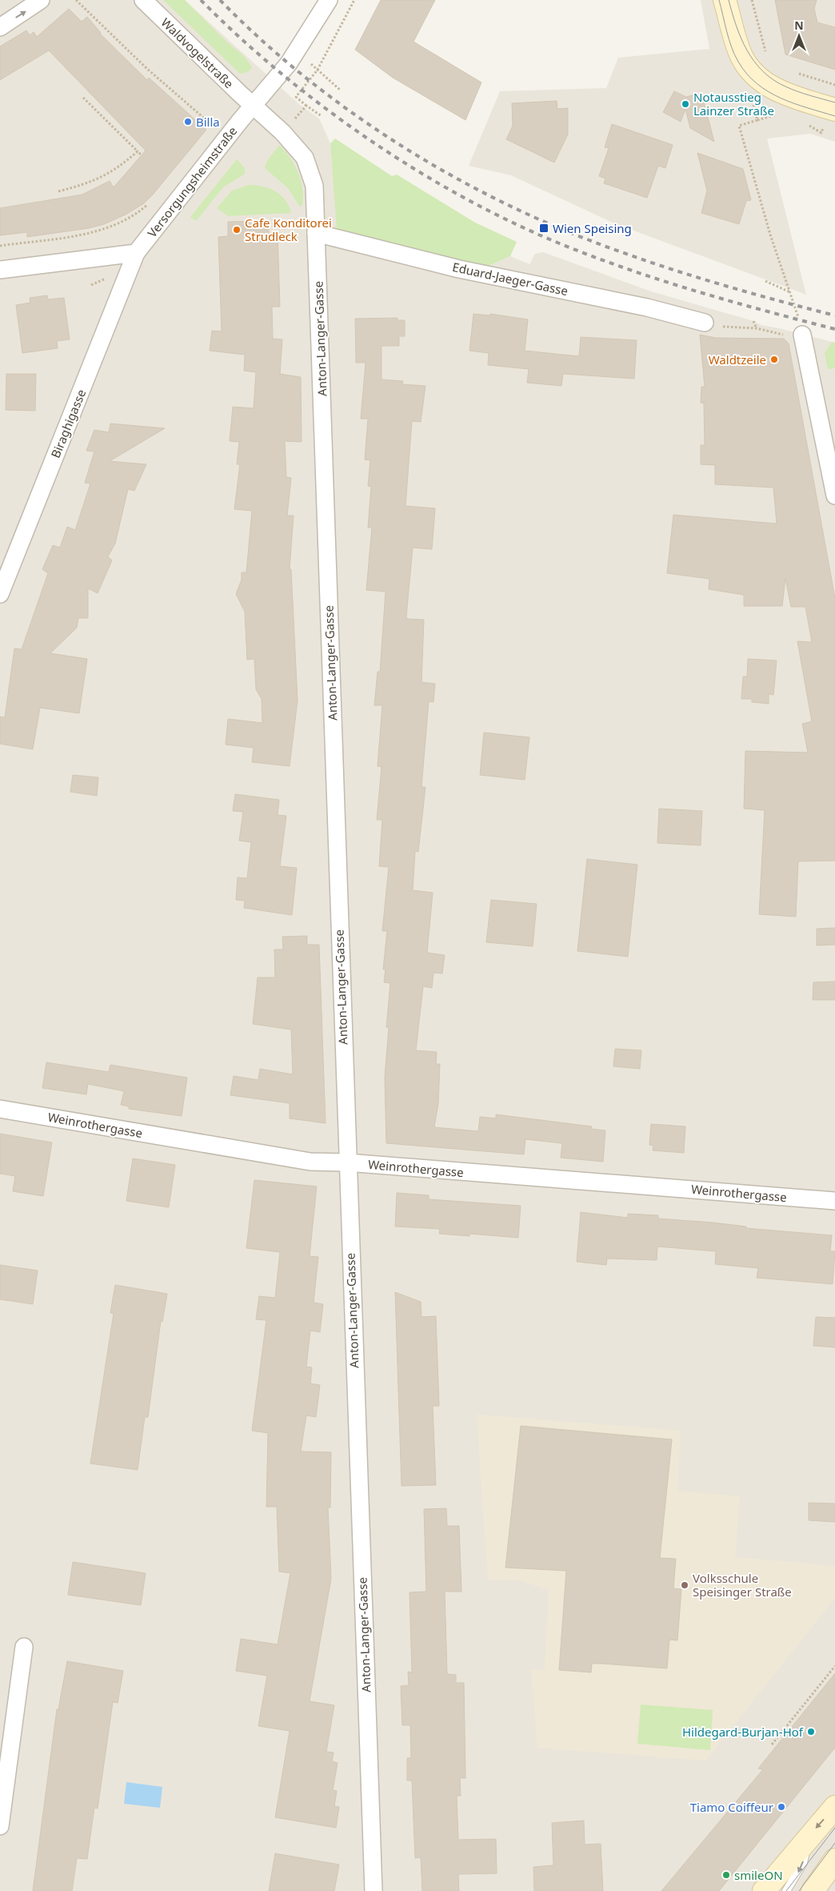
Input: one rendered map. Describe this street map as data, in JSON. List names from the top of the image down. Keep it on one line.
{"streets":{"street":["Waldvogelstraße","Versorgungsheimstraße","Eduard-Jaeger-Gasse","Anton-Langer-Gasse","Biraghigasse","Weinrothergasse"]},"crossings":[["Waldvogelstraße","Versorgungsheimstraße"],["Waldvogelstraße","Anton-Langer-Gasse"],["Versorgungsheimstraße","Anton-Langer-Gasse"],["Versorgungsheimstraße","Biraghigasse"],["Eduard-Jaeger-Gasse","Anton-Langer-Gasse"],["Anton-Langer-Gasse","Weinrothergasse"]],"places":{"other":["Notausstieg Lainzer Straße","Billa","Cafe Konditorei Strudleck","Waldtzeile","Volksschule Speisinger Straße","Hildegard-Burjan-Hof","Tiamo Coiffeur","smileON"],"transit":["Wien Speising"]},"north":"top"}
